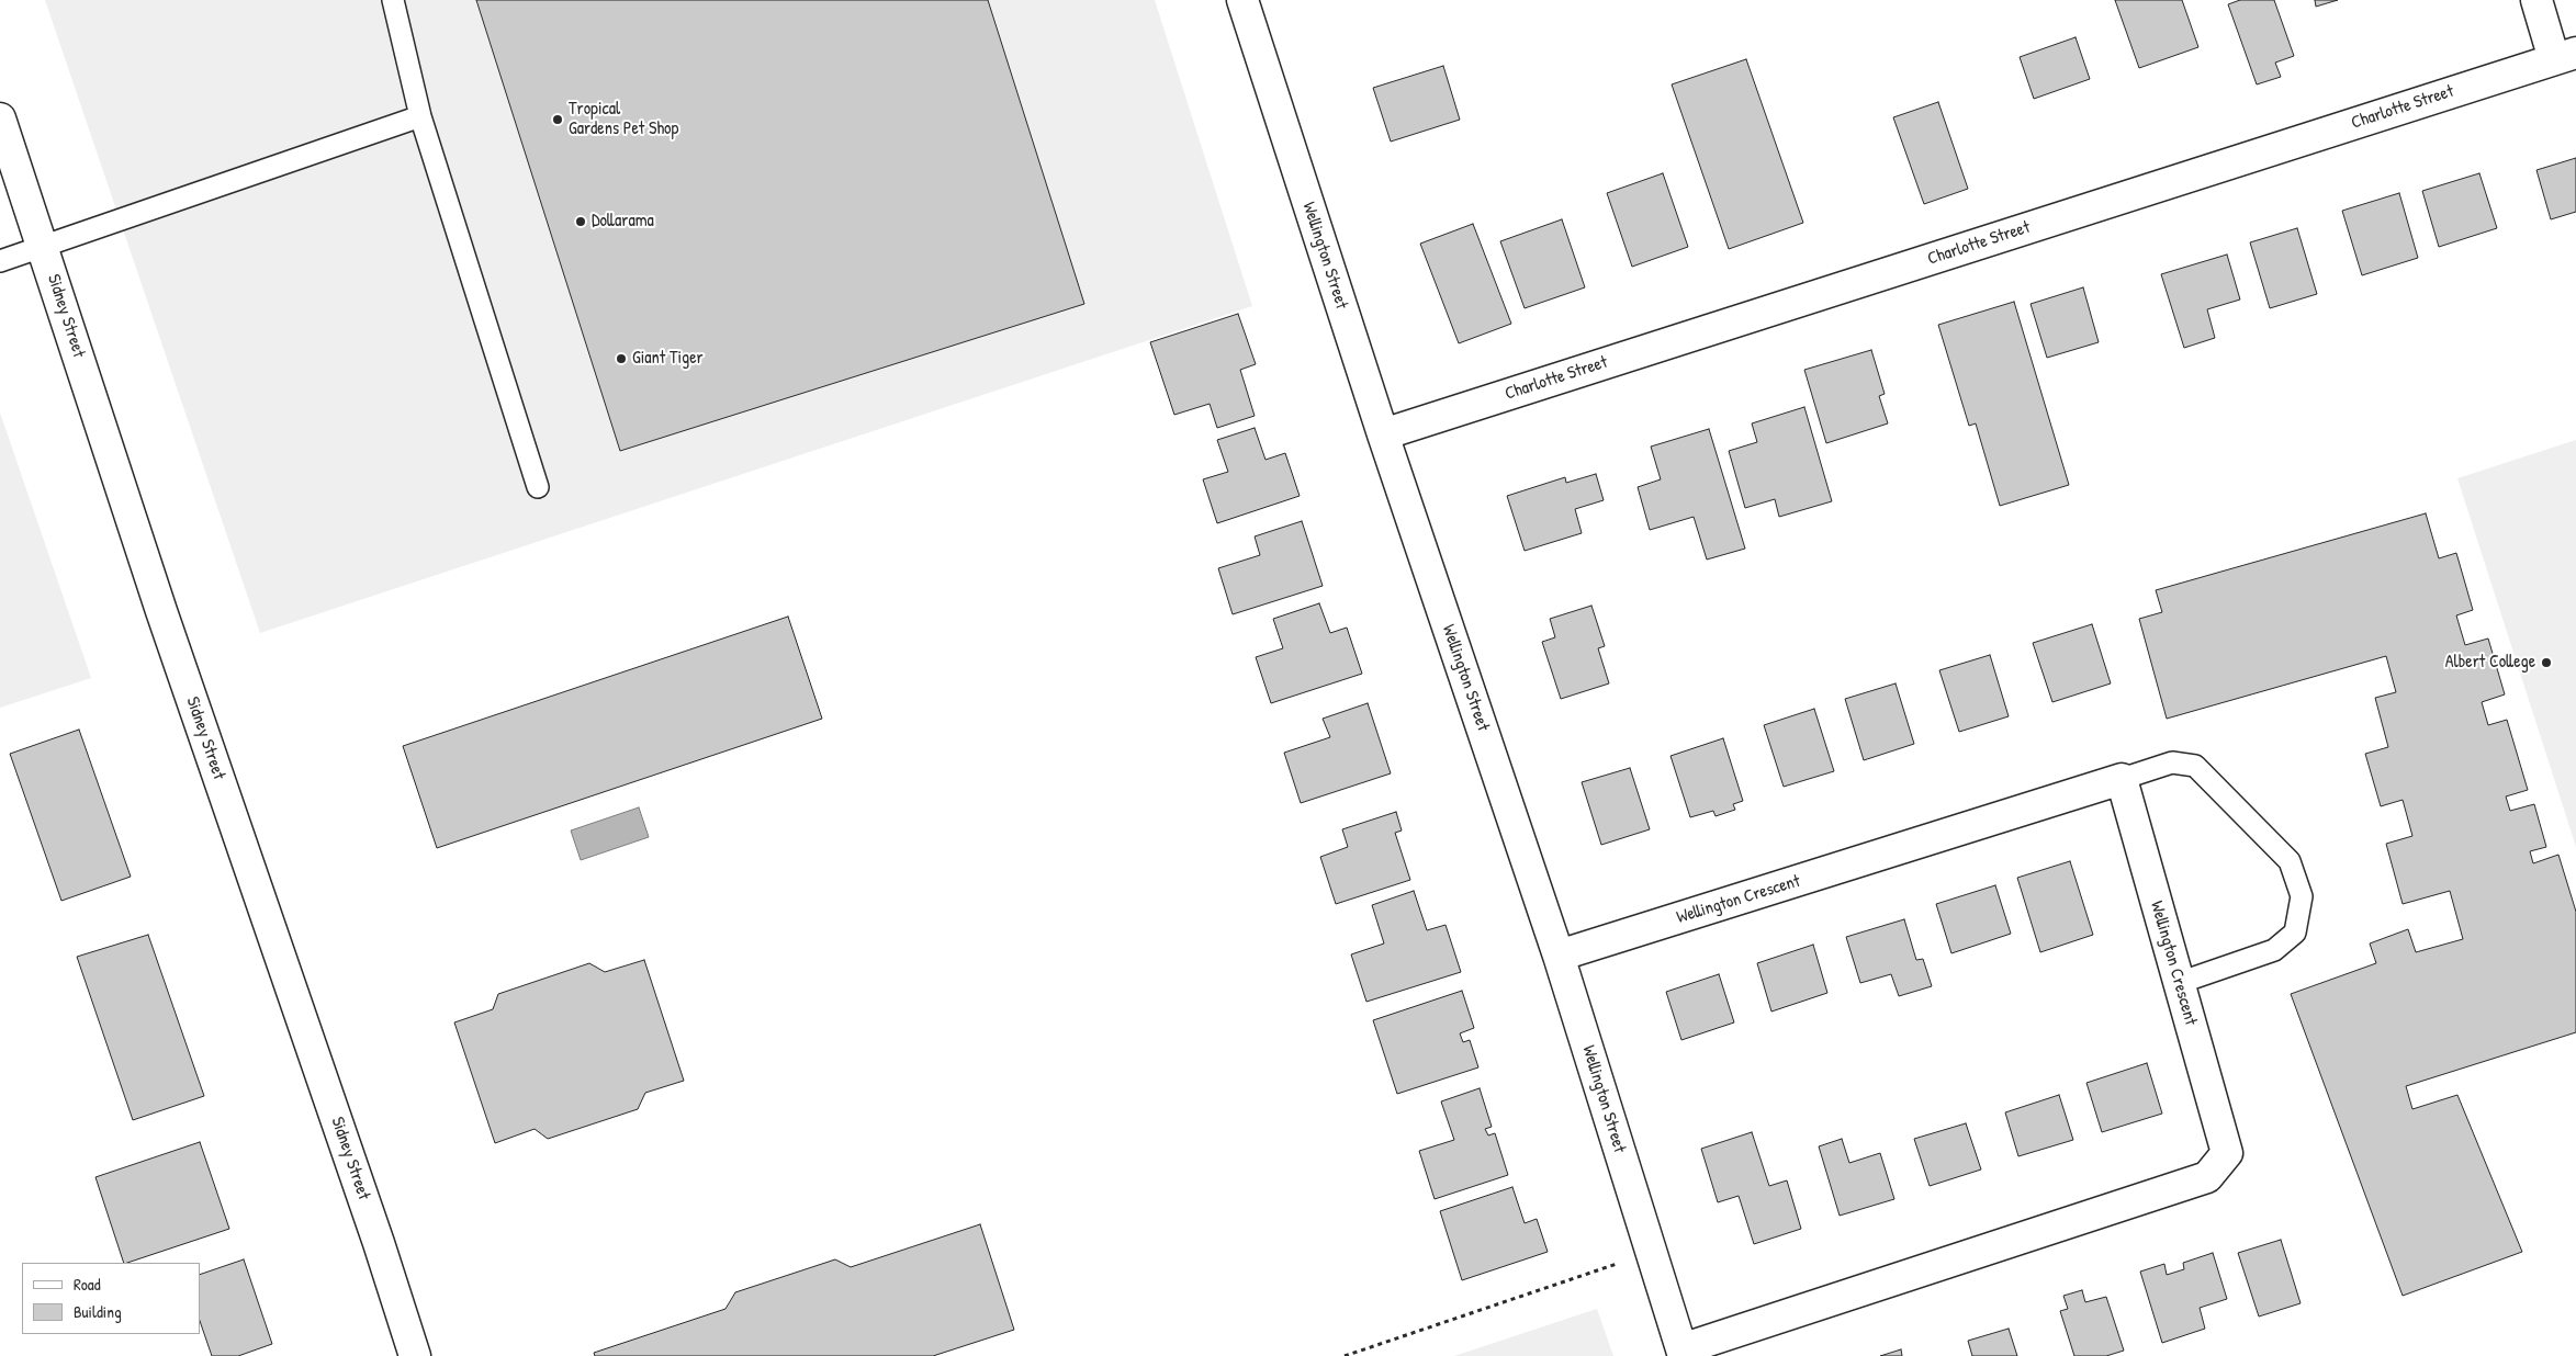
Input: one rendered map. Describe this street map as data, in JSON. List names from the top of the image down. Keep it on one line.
{"streets":{"street":["Charlotte Street","Wellington Street","Sidney Street","Wellington Crescent"]},"crossings":[["Charlotte Street","Wellington Street"],["Wellington Street","Wellington Crescent"]],"places":["Tropical Gardens Pet Shop","Dollarama","Giant Tiger","Albert College"],"legend":["Road","Building"]}
